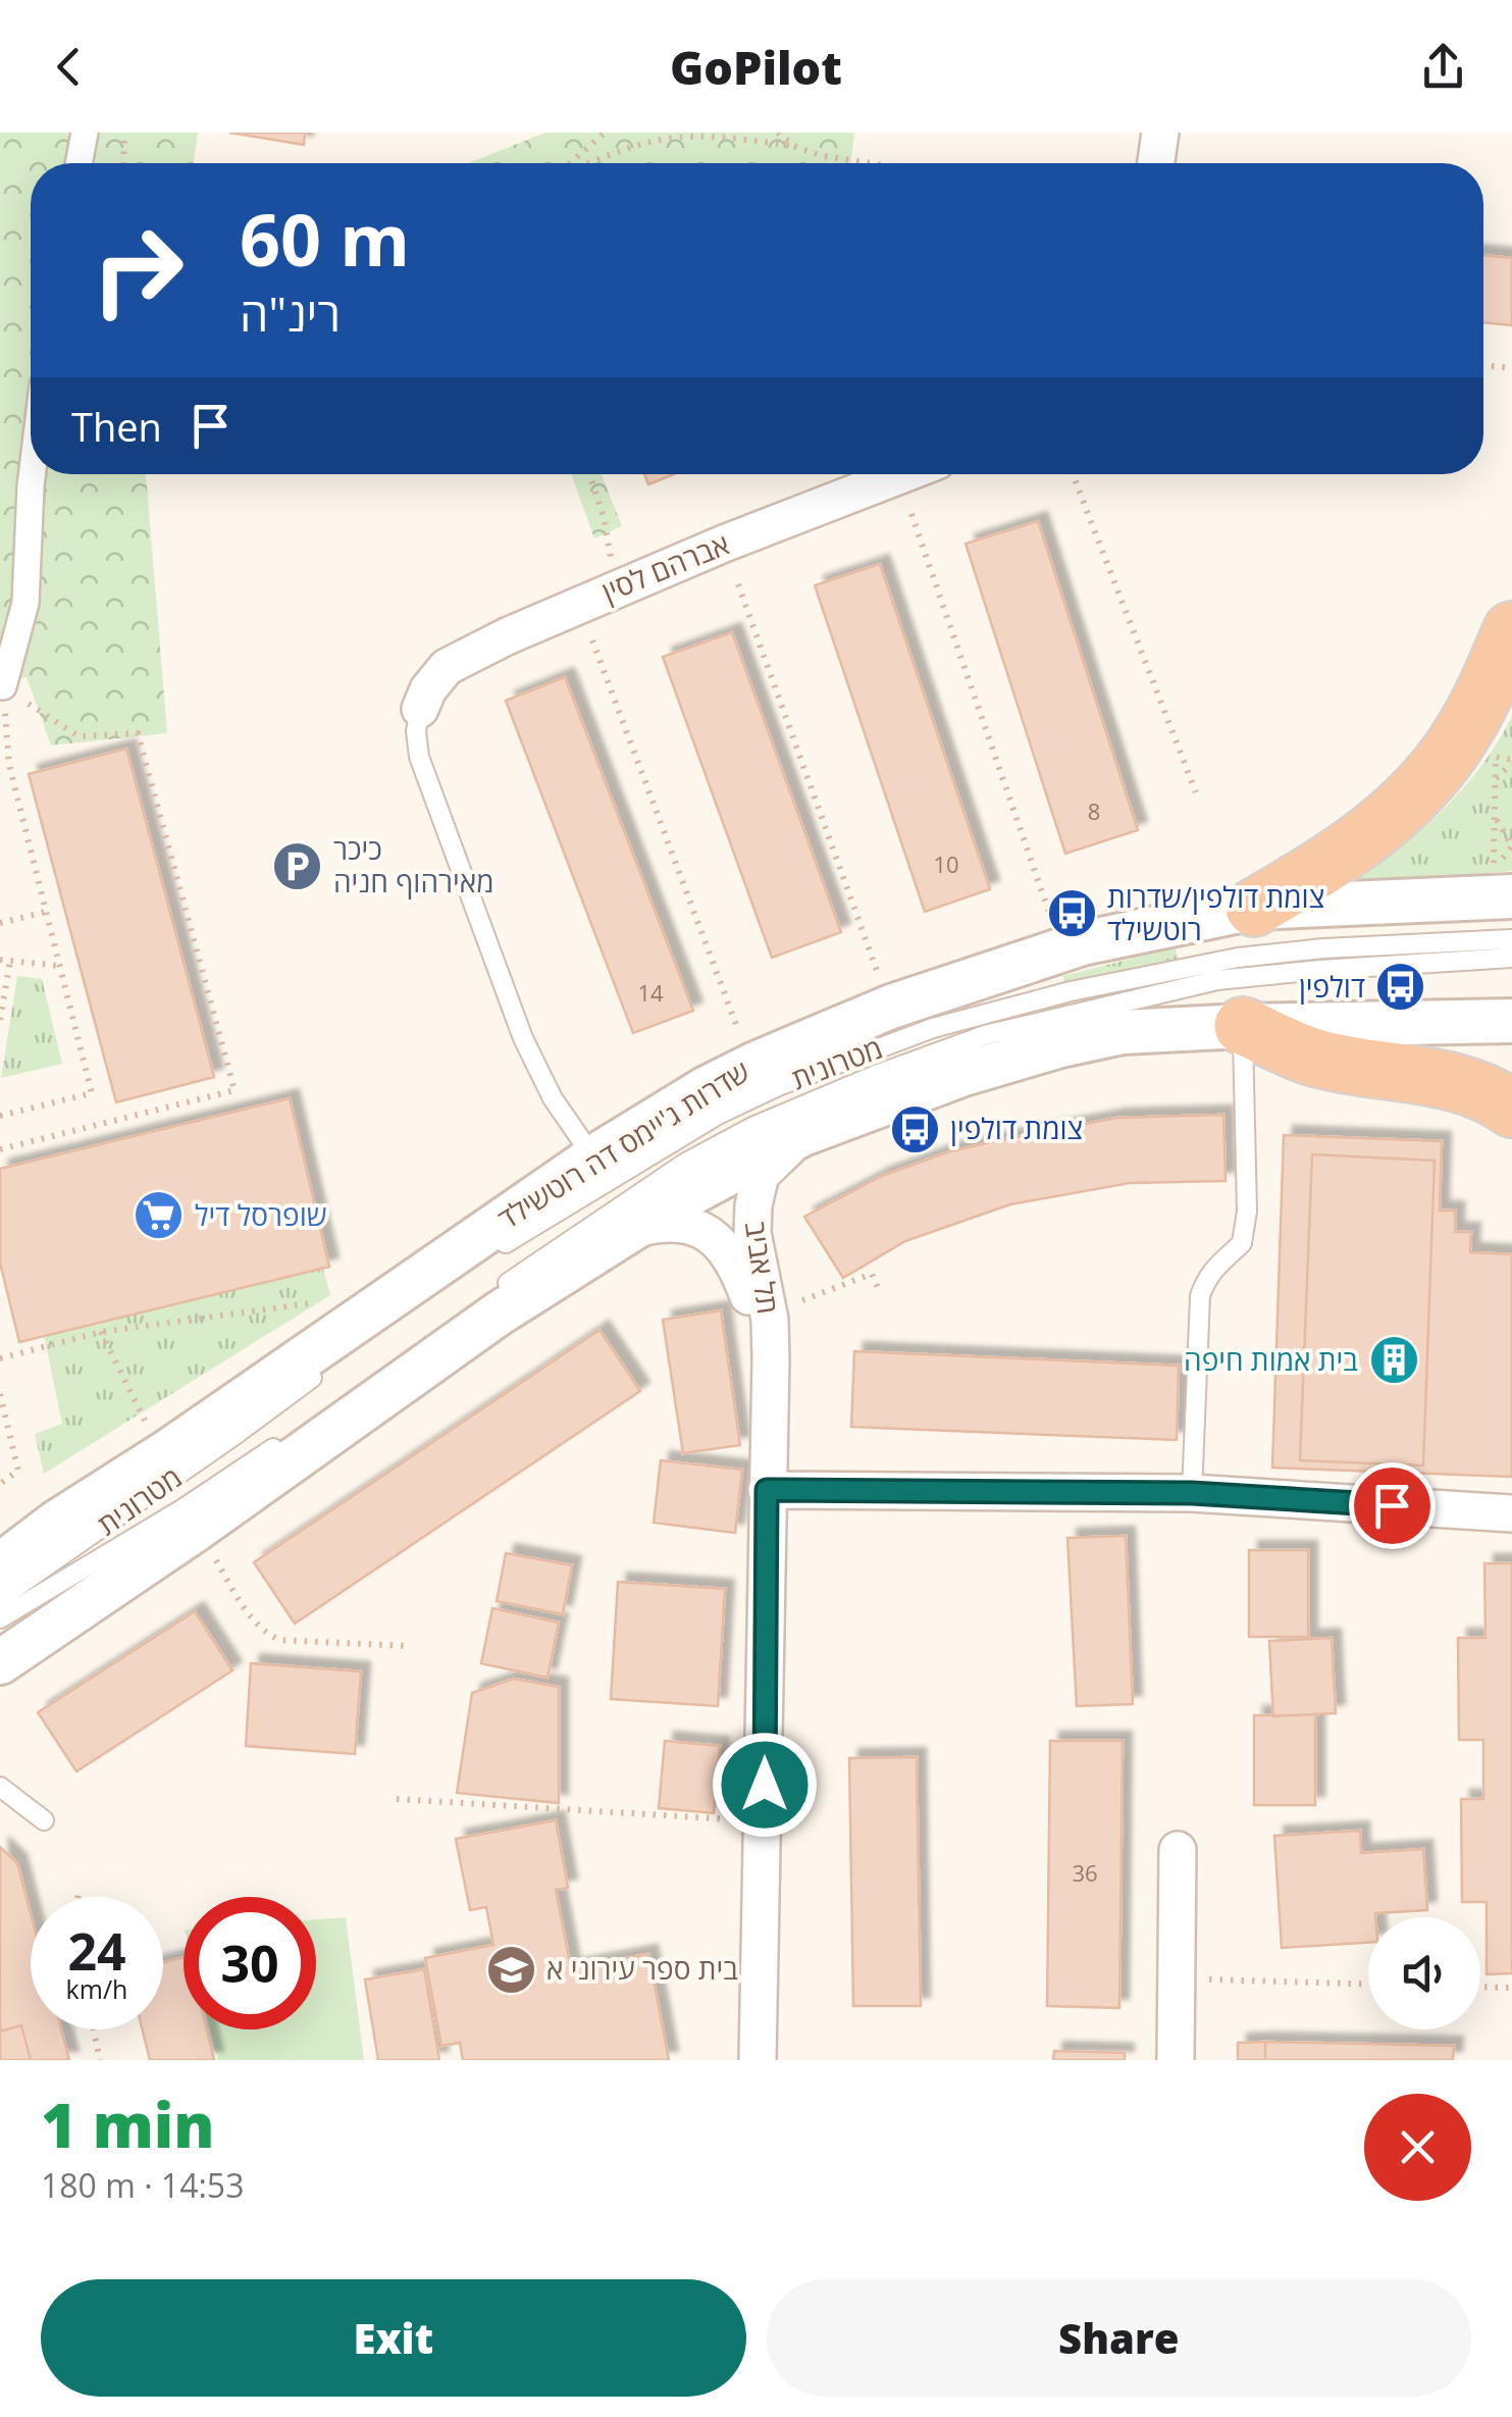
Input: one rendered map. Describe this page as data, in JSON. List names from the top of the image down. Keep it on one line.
{"streets":{"street":["אברהם לסין","שדרות ג'יימס דה רוטשילד","תל אביב"],"lane":["מטרונית"]},"places":{"parking":["כיכר מאירהוף חניה"],"bus stop":["צומת דולפין/שדרות רוטשילד","דולפין","צומת דולפין"],"supermarket":["שופרסל דיל"],"building":["בית אמות חיפה"],"school or university":["בית ספר עירוני א"]},"house_numbers":["8","10","14","36"],"page":{"header":"GoPilot","turn":["60 m","רינ\"ה"],"then":"Then","speed":"24 km/h","limit":"30","heading":["1 min","180 m · 14:53"],"buttons":["Exit","Share"]}}
